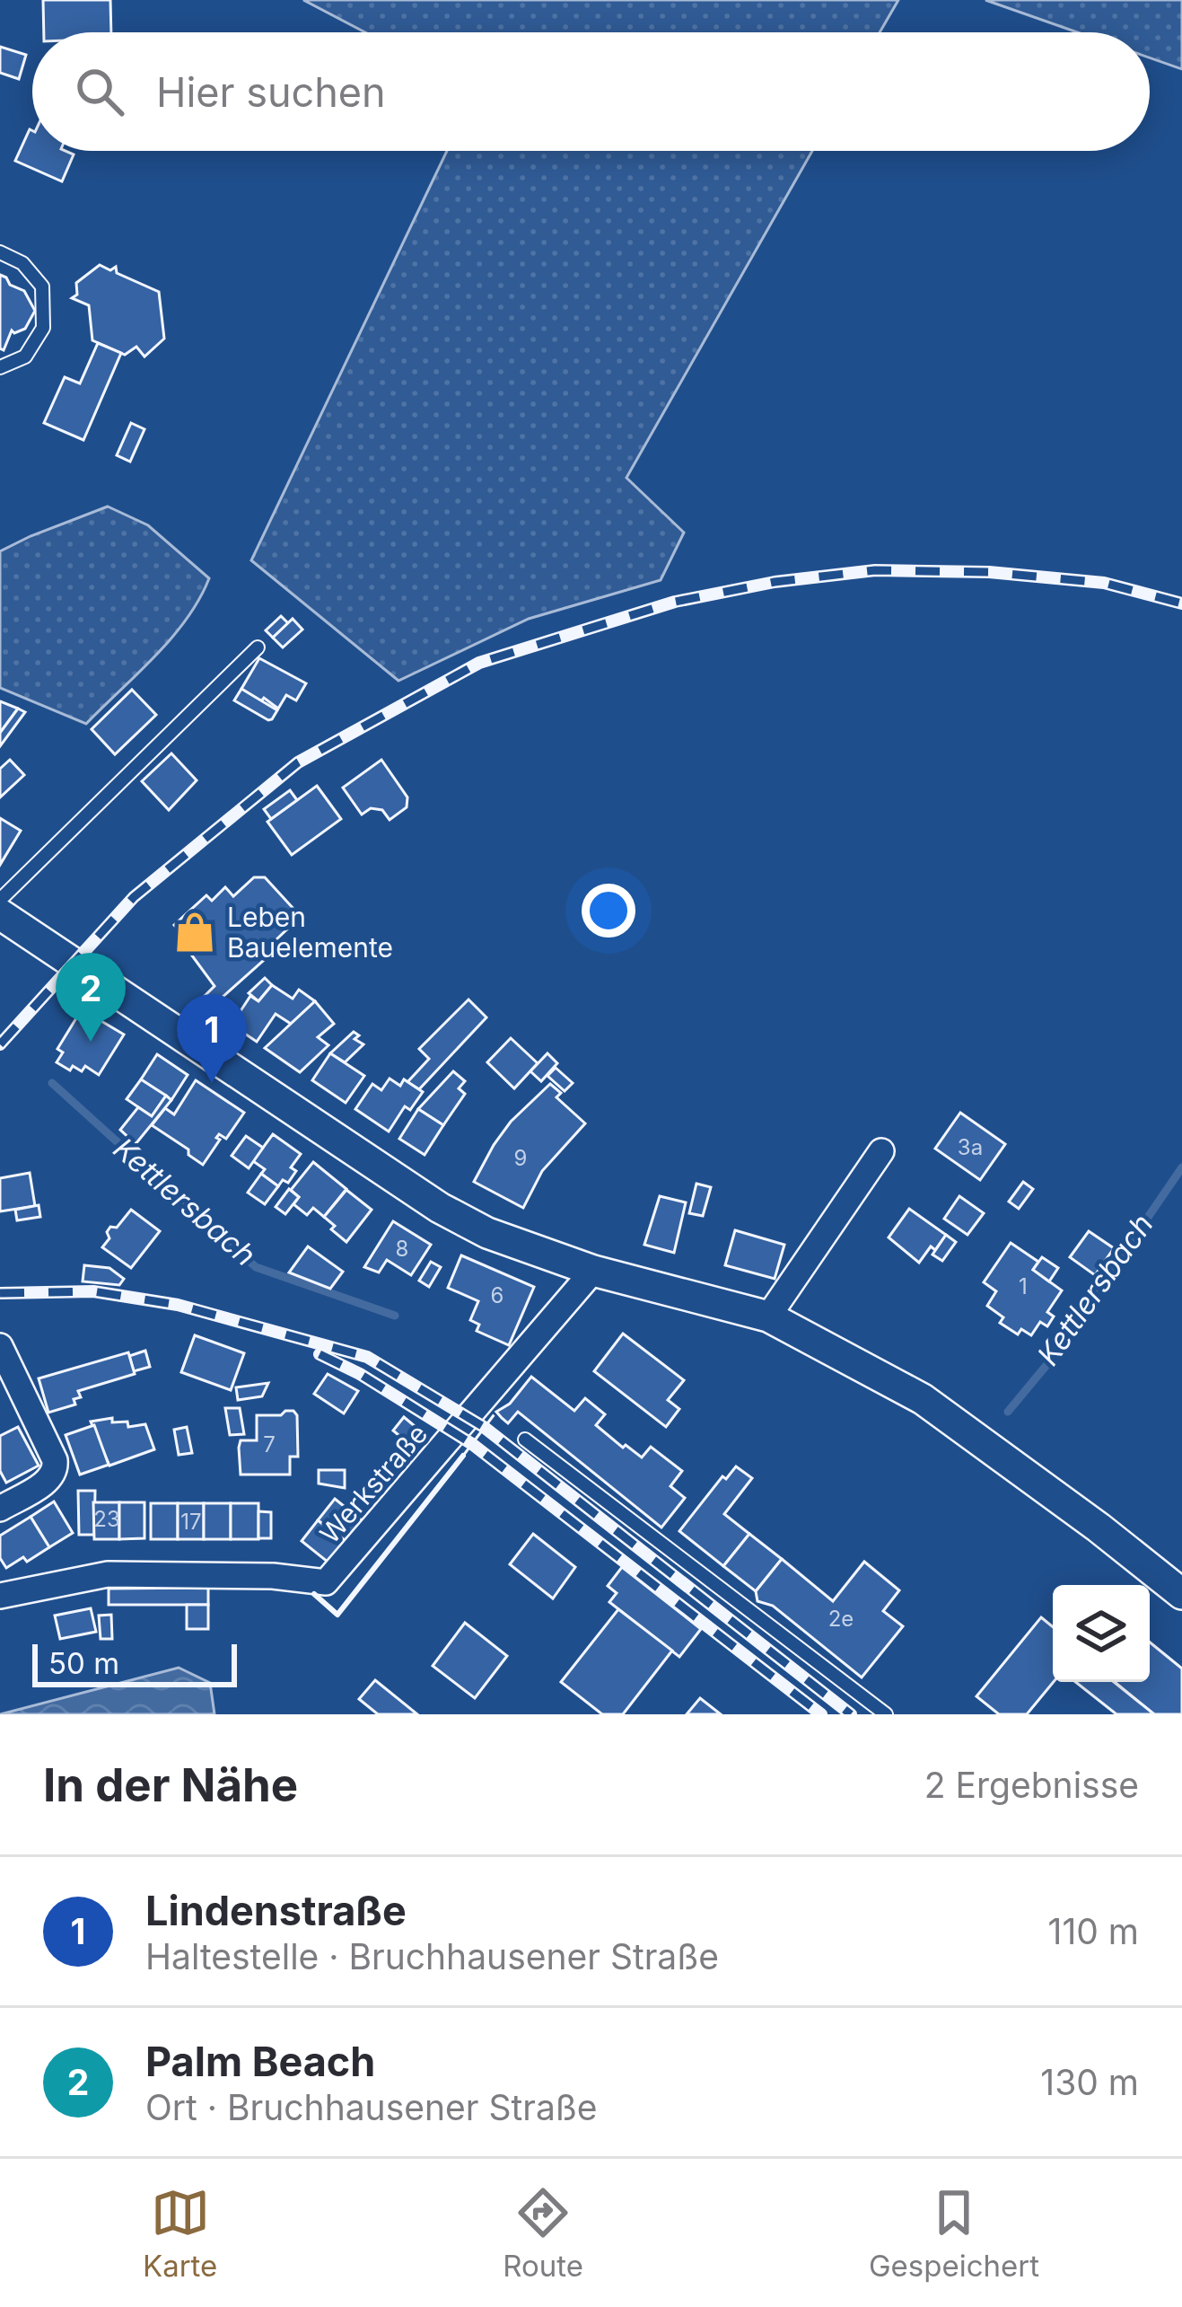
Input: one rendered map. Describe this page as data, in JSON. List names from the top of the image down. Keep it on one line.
{"streets":{"street":["Werkstraße"]},"water":["Kettlersbach"],"places":{"shop":["Leben Bauelemente"]},"house_numbers":["3a","9","8","1","6","7","23","17","2e"],"scale_bar":"50 m","page":{"search":"Hier suchen","pins":["2","1"],"scale":"50 m","heading":["In der Nähe","2 Ergebnisse"],"list":[{"mark":"1","name":"Lindenstraße","note":"Haltestelle · Bruchhausener Straße","value":"110 m"},{"mark":"2","name":"Palm Beach","note":"Ort · Bruchhausener Straße","value":"130 m"}],"nav":["Karte","Route","Gespeichert"]}}
